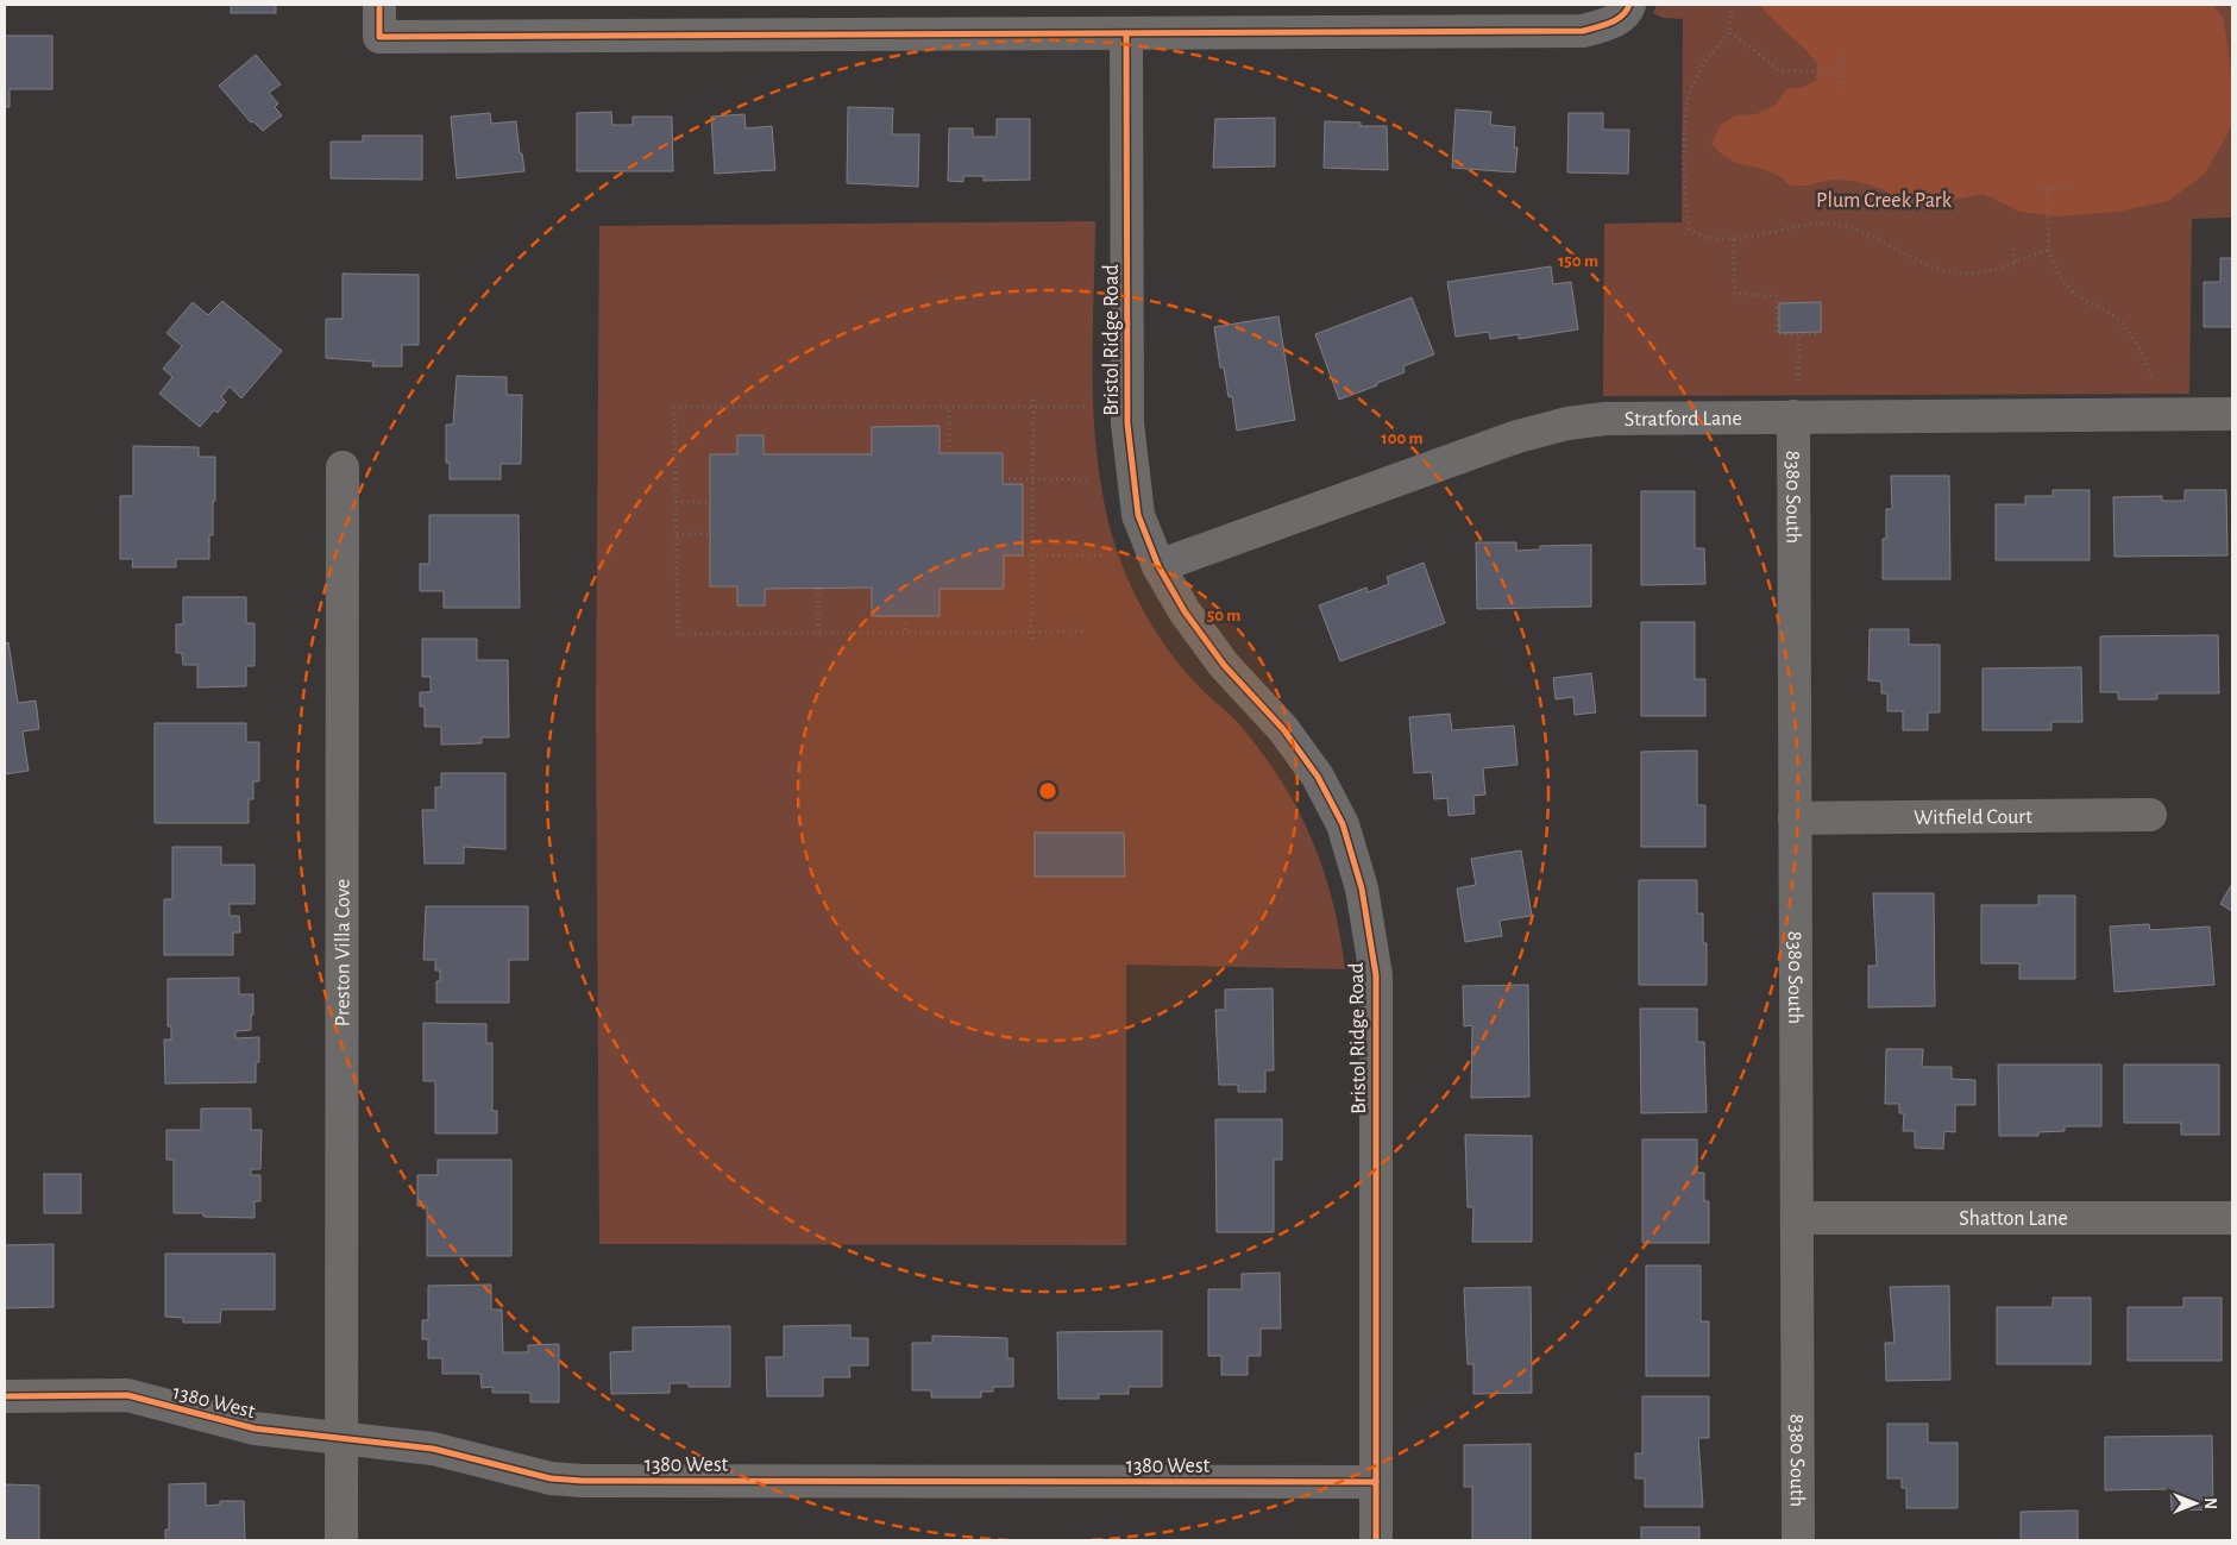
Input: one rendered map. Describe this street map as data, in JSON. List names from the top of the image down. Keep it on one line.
{"streets":{"street":["Bristol Ridge Road","Stratford Lane","8380 South","Witfield Court","Preston Villa Cove","Shatton Lane","1380 West"]},"crossings":[["Bristol Ridge Road","Stratford Lane"],["Bristol Ridge Road","1380 West"],["Stratford Lane","8380 South"],["8380 South","Witfield Court"],["8380 South","Shatton Lane"],["Preston Villa Cove","1380 West"]],"parks":["Plum Creek Park"],"north":"right","rings":["150 m","100 m","50 m"]}
